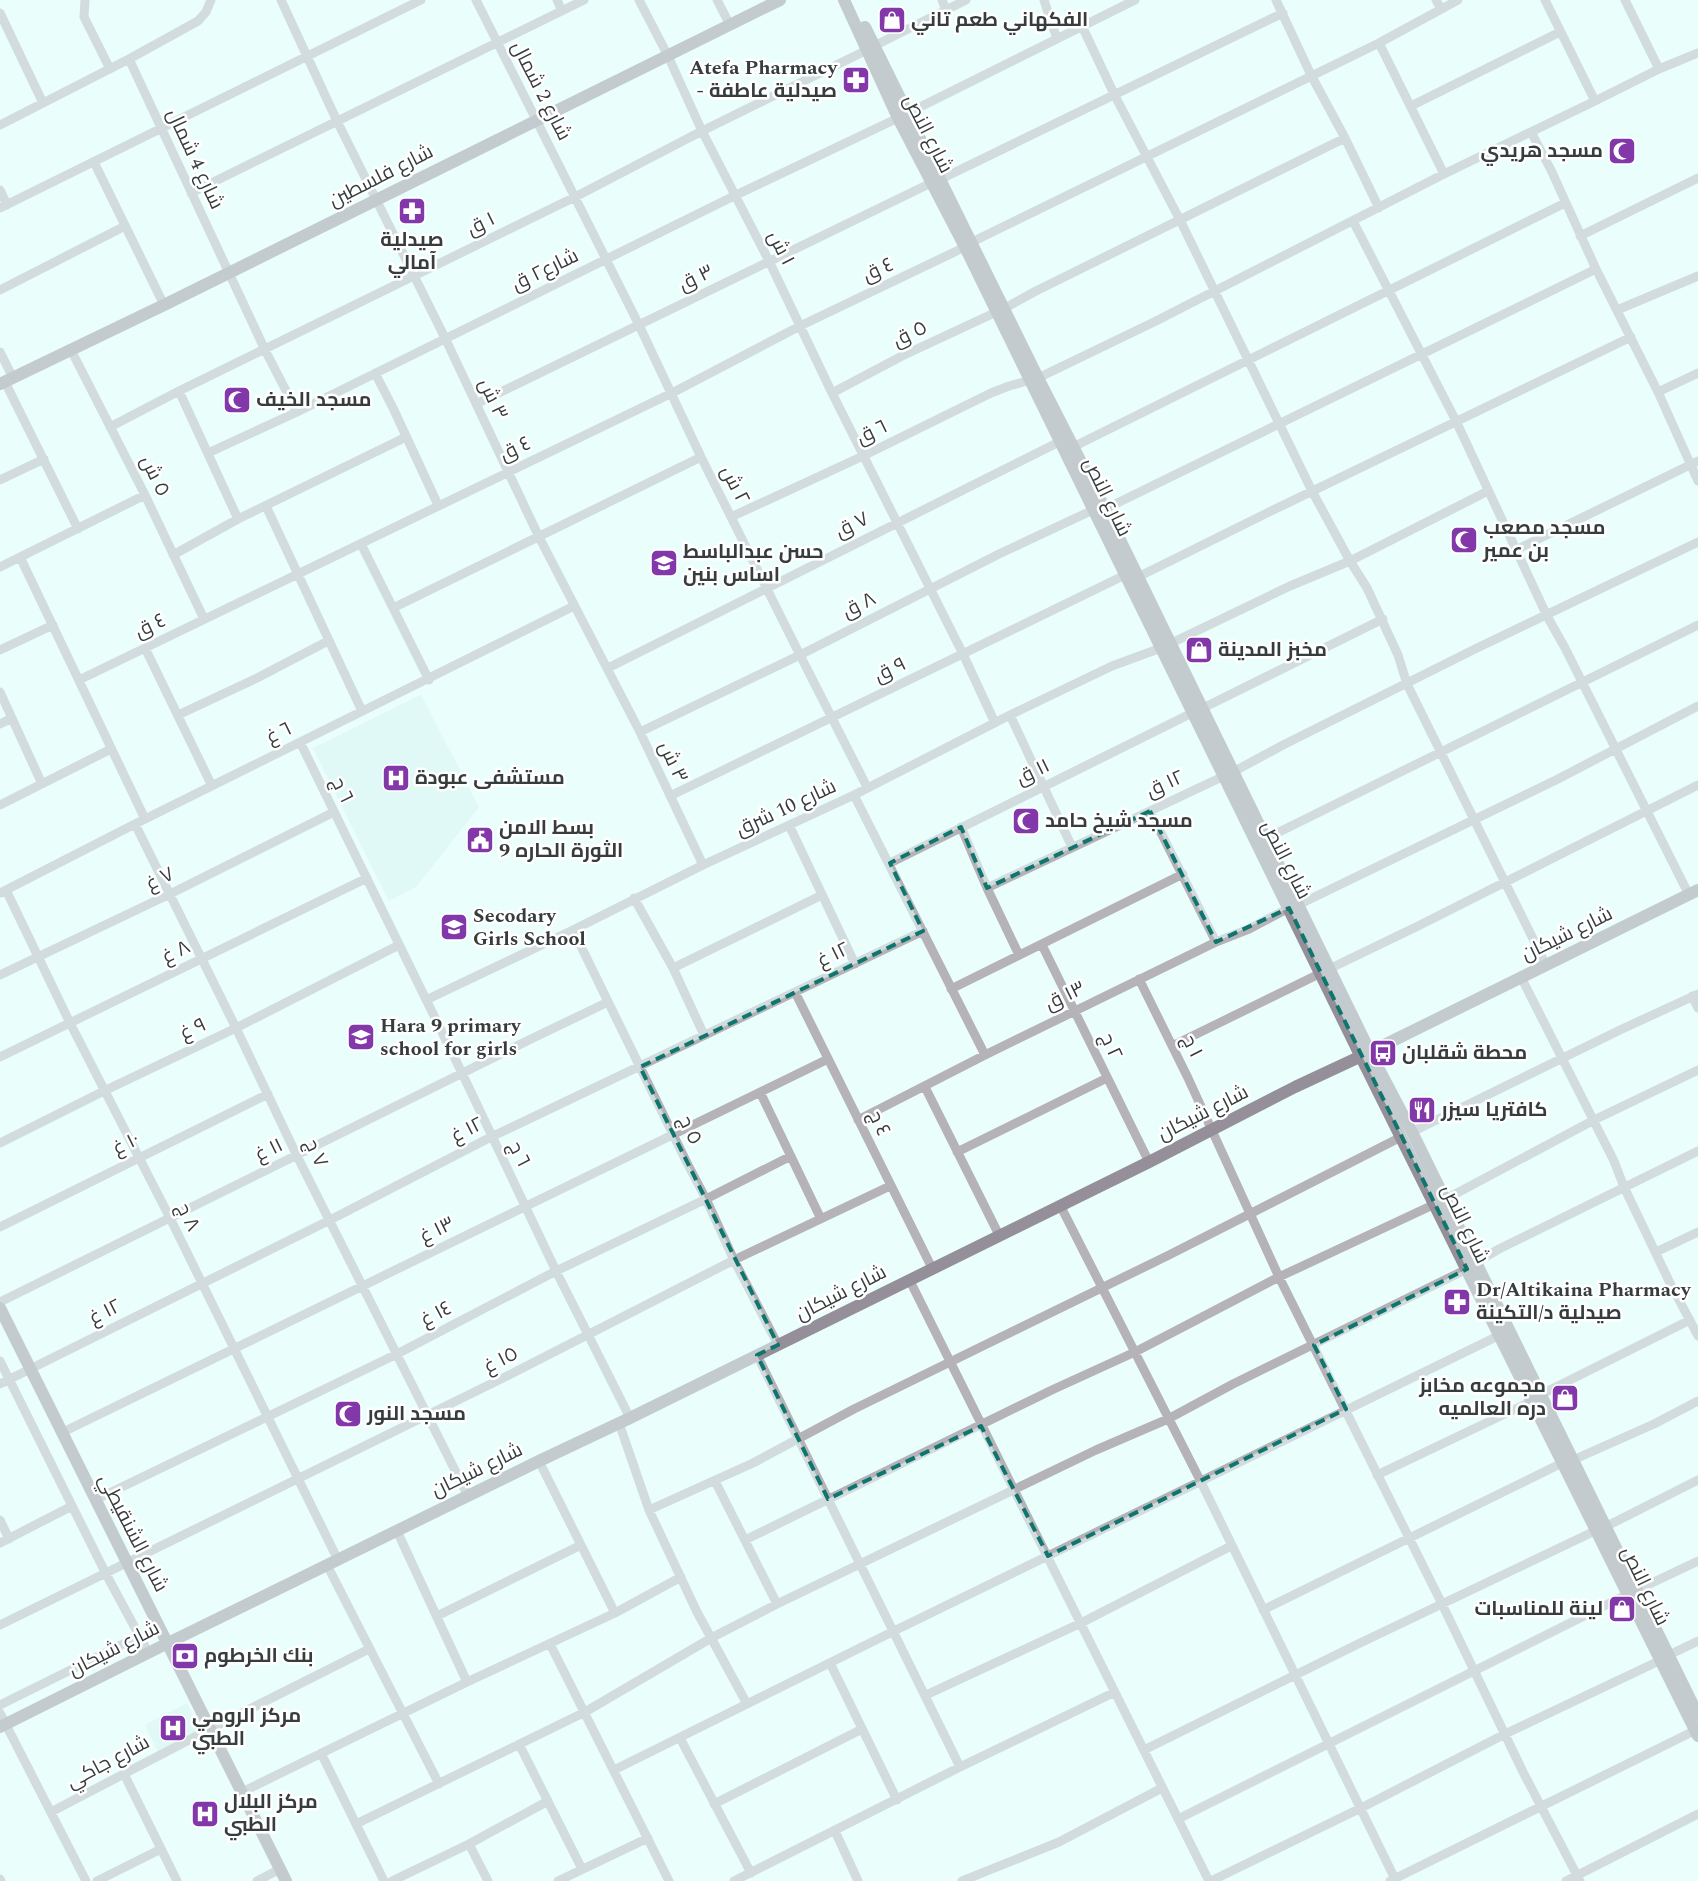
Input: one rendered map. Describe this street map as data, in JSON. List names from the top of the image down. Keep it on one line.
{"streets":{"street":["شارع 2 شمال","شارع النص","شارع 4 شمال","شارع فلسطين","١ ق","١ ش","شارع٢ ق","٤ ق","٣ ق","٥ ق","٣ ش","٦ ق","٥ ش","٢ ش","٧ ق","٨ ق","٩ ق","٦ غ","١١ ق","١٢ ق","٦ ج","شارع 10 شرق","٧ غ","شارع شيكان","٨ غ","١٢ غ","١٣ ق","٩ غ","٢ ج","١ ج","٤ ج","٥ ج","١٠ غ","١١ غ","٧ ج","٨ ج","١٣ غ","١٤ غ","١٥ غ","شارع الشنقيطي","شارع جاكي"]},"crossings":[["شارع 2 شمال","شارع فلسطين"],["شارع 2 شمال","١ ق"],["شارع 2 شمال","٢ ش"],["شارع النص","١ ق"],["شارع النص","شارع٢ ق"],["شارع النص","٤ ق"],["شارع النص","٣ ق"],["شارع النص","٥ ق"],["شارع النص","٦ ق"],["شارع النص","٧ ق"],["شارع النص","٨ ق"],["شارع النص","٩ ق"],["شارع النص","١١ ق"],["شارع النص","١٢ ق"],["شارع النص","شارع 10 شرق"],["شارع النص","شارع شيكان"],["شارع النص","١٣ ق"],["شارع 4 شمال","شارع فلسطين"],["شارع 4 شمال","١ ق"],["شارع 4 شمال","شارع٢ ق"],["شارع فلسطين","١ ش"],["شارع فلسطين","٣ ش"],["شارع فلسطين","٥ ش"],["١ ق","١ ش"],["١ ق","٣ ش"],["١ ق","٥ ش"],["١ ق","٢ ش"],["١ ش","شارع٢ ق"],["١ ش","٤ ق"],["١ ش","٣ ق"],["١ ش","٥ ق"],["١ ش","٦ ق"],["١ ش","٧ ق"],["١ ش","٨ ق"],["١ ش","٩ ق"],["١ ش","شارع 10 شرق"],["شارع٢ ق","٣ ش"],["شارع٢ ق","٢ ش"],["٤ ق","٣ ش"],["٤ ق","٥ ش"],["٤ ق","٢ ش"],["٣ ق","٣ ش"],["٣ ق","٢ ش"],["٣ ش","٧ ق"],["٣ ش","٨ ق"],["٣ ش","٩ ق"],["٣ ش","٦ غ"],["٣ ش","شارع 10 شرق"],["٦ ق","٢ ش"],["٢ ش","٧ ق"],["٢ ش","٨ ق"],["٢ ش","٩ ق"],["٢ ش","شارع 10 شرق"],["٦ غ","٦ ج"],["٦ غ","٧ ج"],["٦ غ","٨ ج"],["٦ ج","شارع 10 شرق"],["٦ ج","٧ غ"],["٦ ج","شارع شيكان"],["٦ ج","٨ غ"],["٦ ج","١٢ غ"],["٦ ج","٩ غ"],["٦ ج","١١ غ"],["٦ ج","١٣ غ"],["٦ ج","١٤ غ"],["٦ ج","١٥ غ"],["شارع 10 شرق","٥ ج"],["٧ غ","٧ ج"],["٧ غ","٨ ج"],["شارع شيكان","٢ ج"],["شارع شيكان","١ ج"],["شارع شيكان","٤ ج"],["شارع شيكان","٥ ج"],["شارع شيكان","٧ ج"],["شارع شيكان","٨ ج"],["شارع شيكان","شارع الشنقيطي"],["٨ غ","٧ ج"],["٨ غ","٨ ج"],["١٢ غ","٤ ج"],["١٢ غ","٥ ج"],["١٢ غ","٧ ج"],["١٢ غ","٨ ج"],["١٢ غ","شارع الشنقيطي"],["١٣ ق","٢ ج"],["١٣ ق","١ ج"],["١٣ ق","٤ ج"],["٩ غ","٧ ج"],["٩ غ","٨ ج"],["٤ ج","١٣ غ"],["٤ ج","١٥ غ"],["٥ ج","١١ غ"],["٥ ج","١٣ غ"],["٥ ج","١٤ غ"],["٥ ج","١٥ غ"],["١٠ غ","٧ ج"],["١٠ غ","٨ ج"],["١١ غ","٧ ج"],["١١ غ","٨ ج"],["٧ ج","١٣ غ"],["٧ ج","١٤ غ"],["٧ ج","١٥ غ"],["٨ ج","١٣ غ"],["٨ ج","١٤ غ"],["٨ ج","١٥ غ"],["٨ ج","شارع جاكي"],["١٣ غ","شارع الشنقيطي"],["١٤ غ","شارع الشنقيطي"],["١٥ غ","شارع الشنقيطي"],["شارع الشنقيطي","شارع جاكي"]],"places":{"shop":["الفكهاني طعم تاني","مخبز المدينة","مجموعه مخابز دره العالميه","لينة للمناسبات"],"pharmacy":["Atefa Pharmacy - صيدلية عاطفة","صيدلية آمالي","Dr/Altikaina Pharmacy صيدلية د/التكينة"],"mosque":["مسجد هريدي","مسجد الخيف","مسجد مصعب بن عمير","مسجد شيخ حامد","مسجد النور"],"school or university":["حسن عبدالباسط اساس بنين","Secodary Girls School","Hara 9 primary school for girls"],"hospital":["مستشفى عبودة","مركز الرومي الطبي","مركز البلال الطبي"],"public building":["بسط الامن الثورة الحاره 9"],"bus stop":["محطة شقلبان"],"restaurant":["كافتريا سيزر"],"bank":["بنك الخرطوم"]}}
